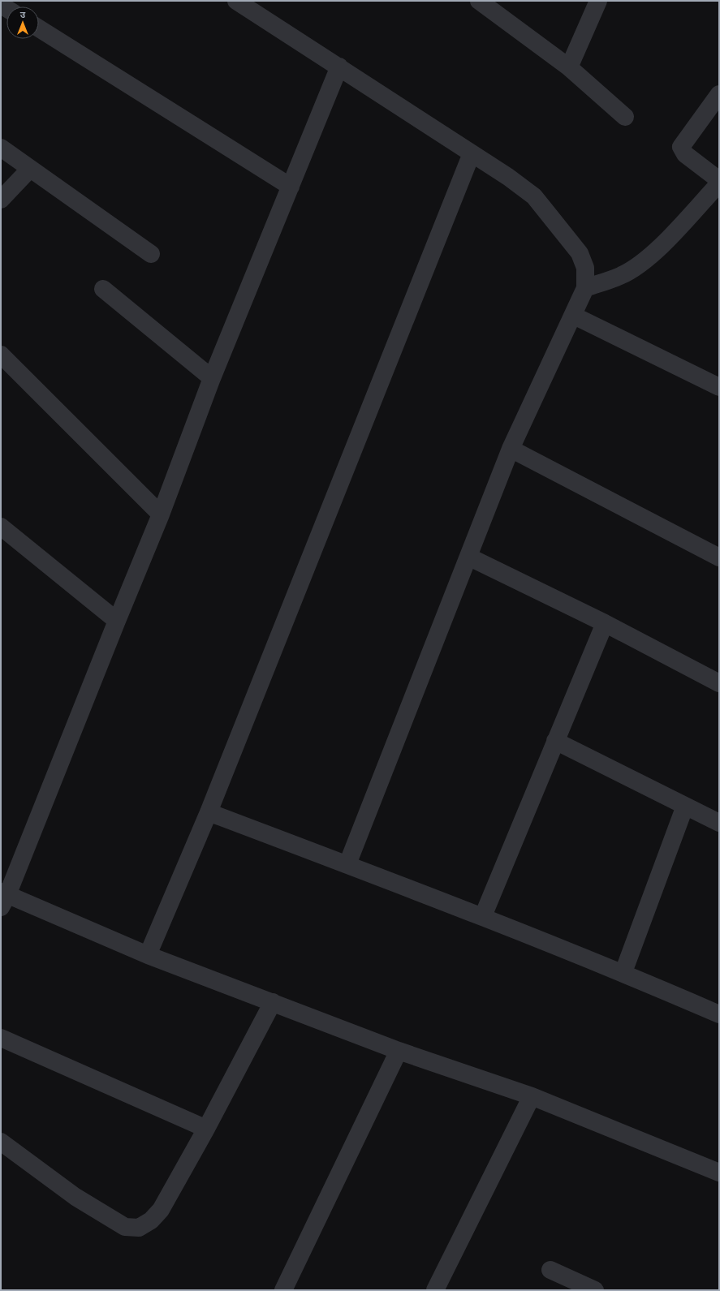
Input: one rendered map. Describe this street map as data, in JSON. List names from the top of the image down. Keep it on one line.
{"north":"top"}
